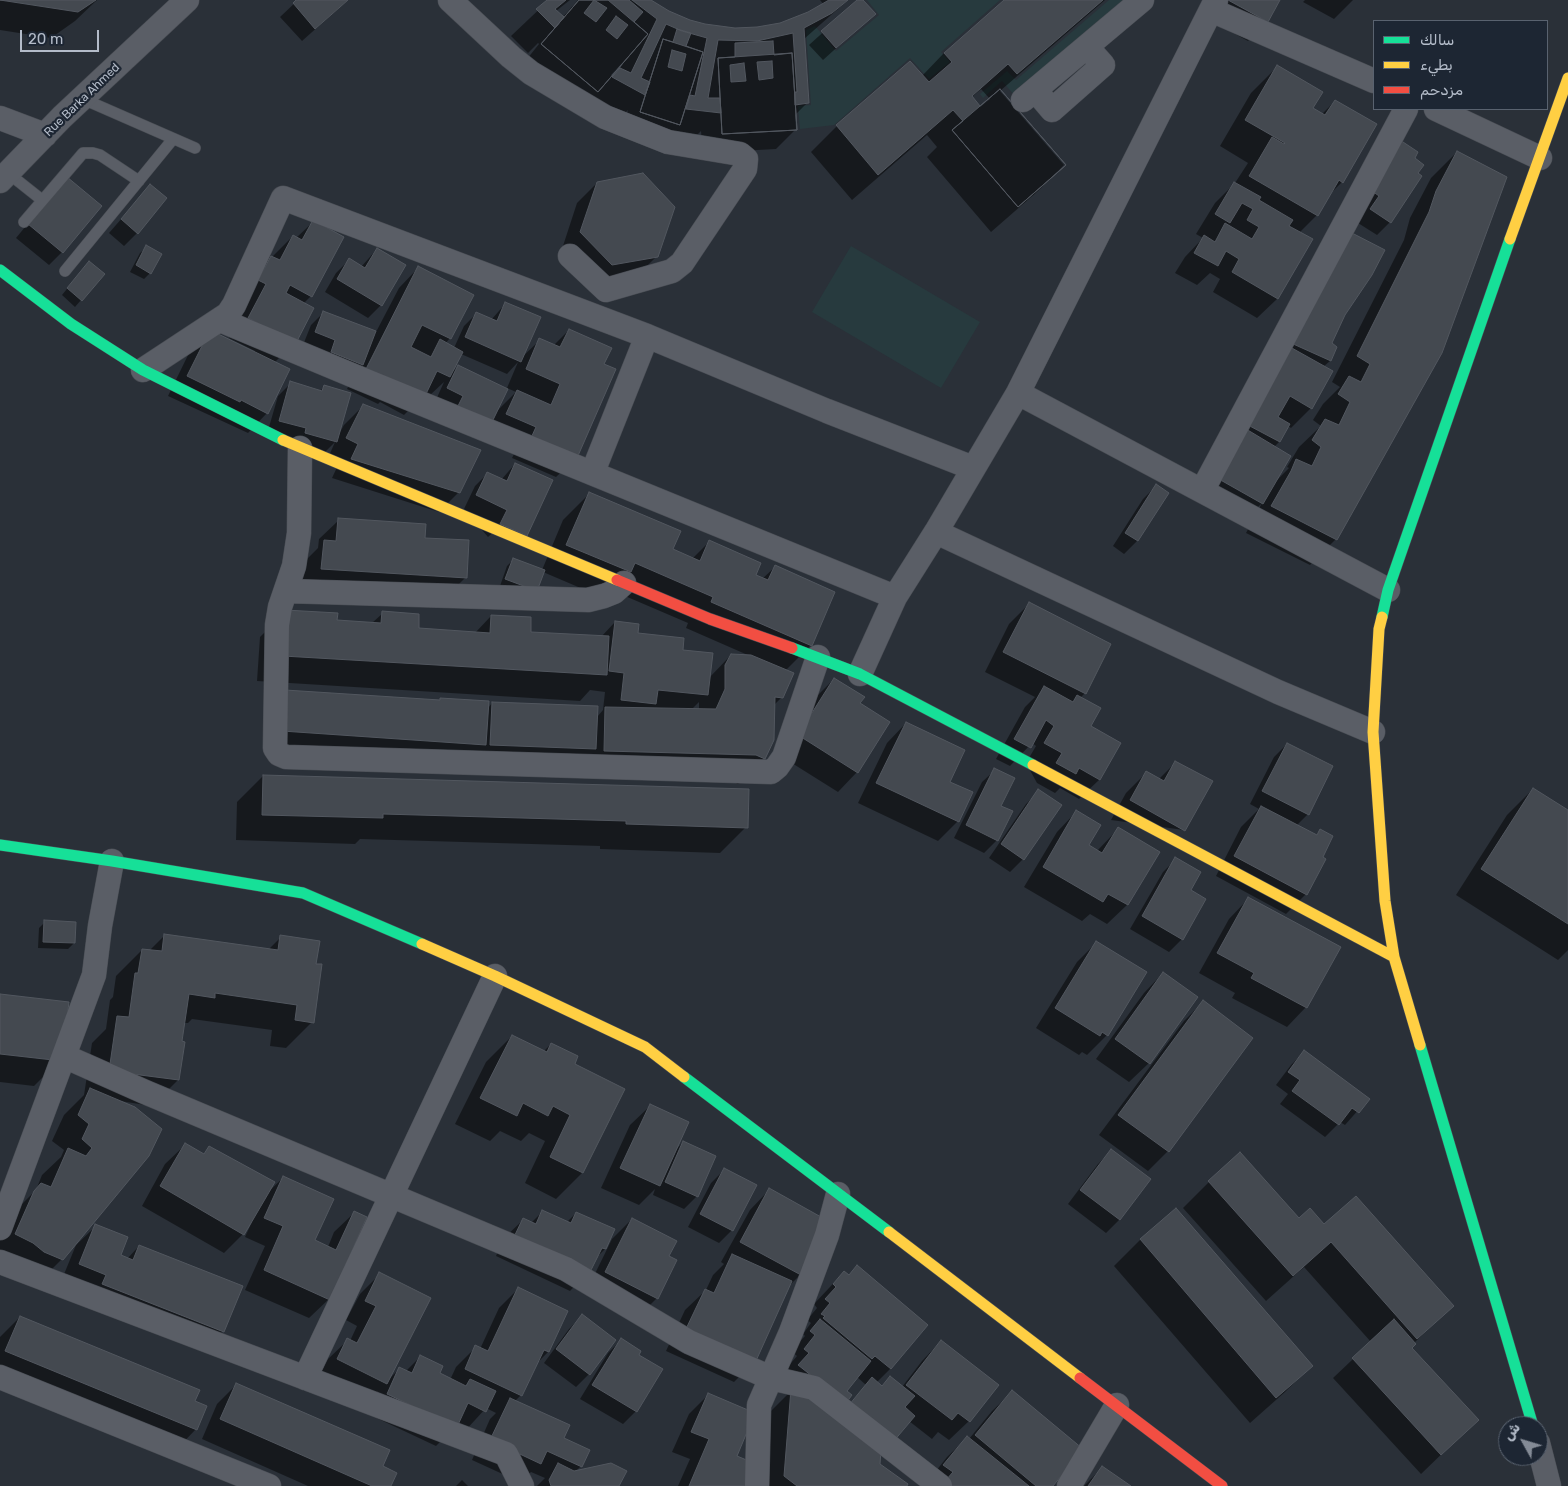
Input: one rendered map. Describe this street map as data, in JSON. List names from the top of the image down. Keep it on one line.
{"streets":{"street":["Rue Barka Ahmed"]},"legend":["سالك","بطيء","مزدحم"],"scale_bar":"20 m","north":"top left"}
